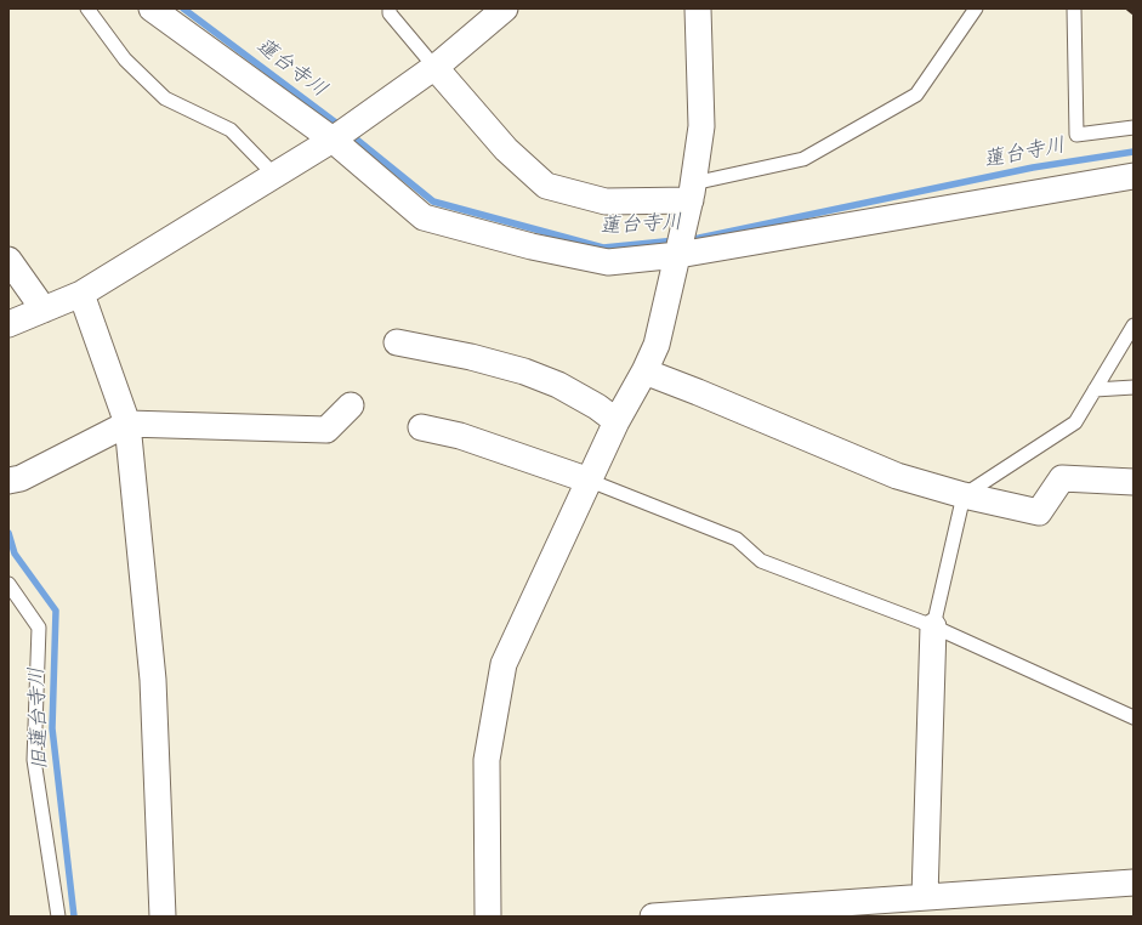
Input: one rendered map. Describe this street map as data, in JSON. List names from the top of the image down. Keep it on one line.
{"water":["蓮台寺川","旧蓮台寺川"]}
